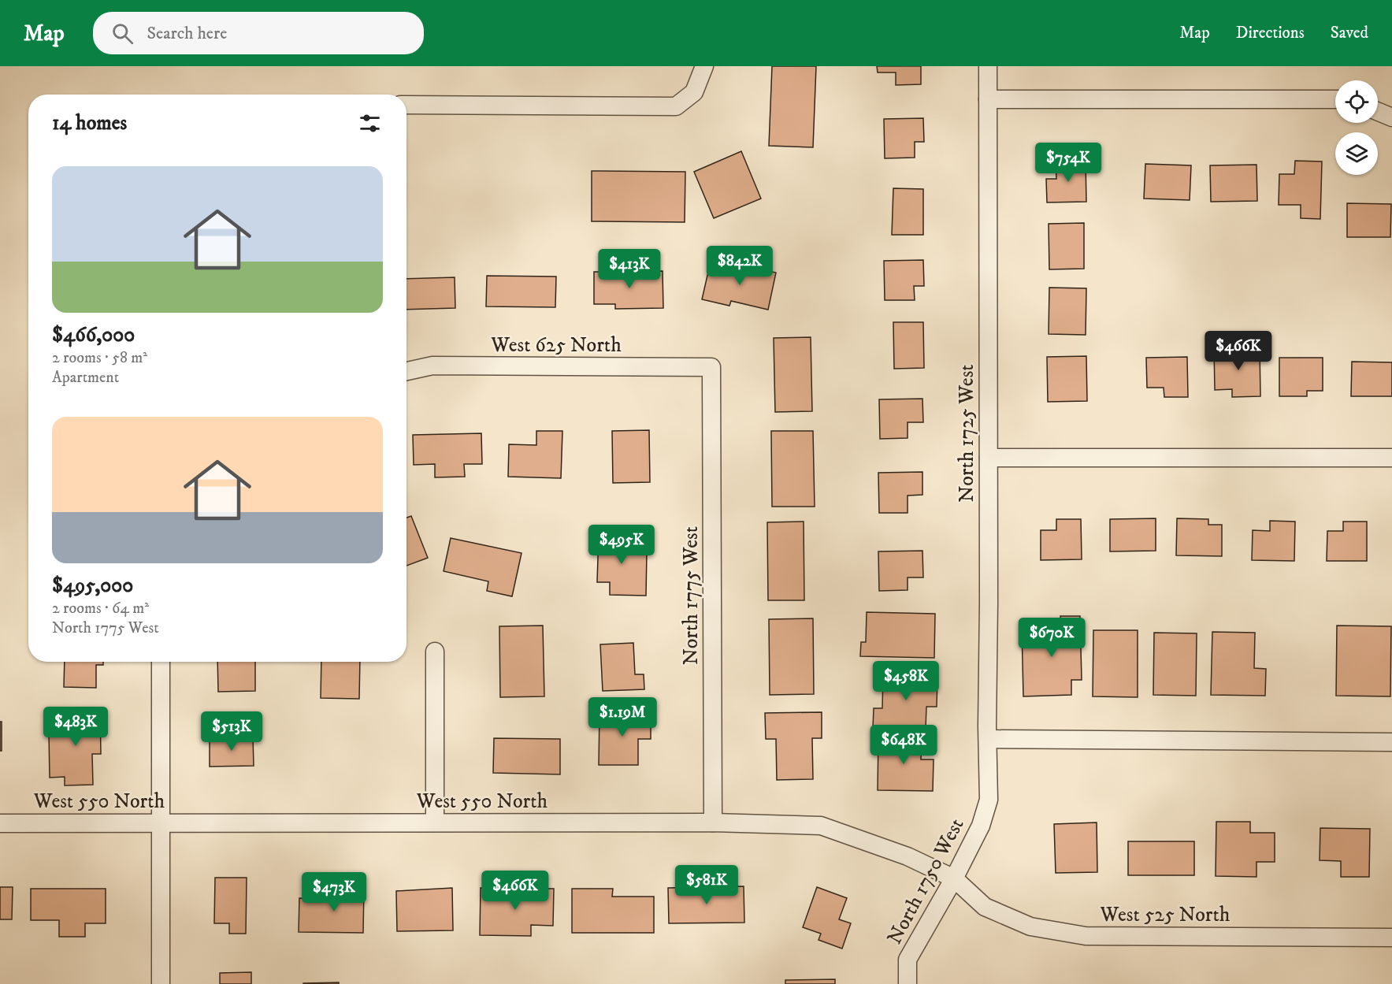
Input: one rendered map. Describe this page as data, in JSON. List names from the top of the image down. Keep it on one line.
{"streets":{"street":["West 625 North","North 1725 West","North 1775 West","West 550 North","North 1750 West","West 525 North"]},"crossings":[["West 625 North","North 1775 West"],["North 1725 West","North 1750 West"],["North 1775 West","West 550 North"],["West 550 North","North 1750 West"],["West 550 North","West 525 North"],["North 1750 West","West 525 North"]],"page":{"header":"Map","search":"Search here","nav":["Map","Directions","Saved"],"heading":"14 homes","price":["$754K","$842K","$413K","$466K","$495K","$670K","$458K","$1.19M","$483K","$513K","$648K","$581K","$466K","$473K"],"list":[{"name":"$466,000","note":"2 rooms · 58 m² · Apartment"},{"name":"$495,000","note":"2 rooms · 64 m² · North 1775 West"}]}}
